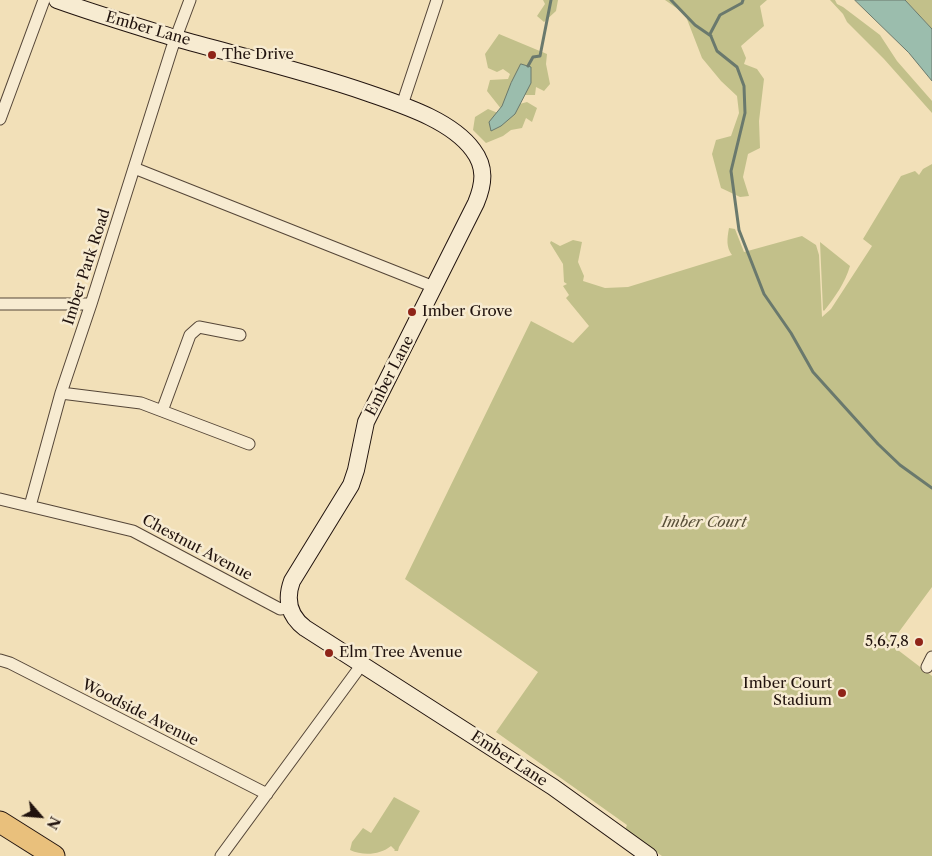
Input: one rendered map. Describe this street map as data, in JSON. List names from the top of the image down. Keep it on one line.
{"streets":{"main road":["Ember Lane"],"street":["Imber Park Road","Chestnut Avenue","Woodside Avenue"]},"crossings":[["Ember Lane","Imber Park Road"],["Ember Lane","Chestnut Avenue"],["Imber Park Road","Chestnut Avenue"]],"parks":["Imber Court"],"places":["The Drive","Imber Grove","5,6,7,8","Elm Tree Avenue","Imber Court Stadium"],"north":"bottom right"}
